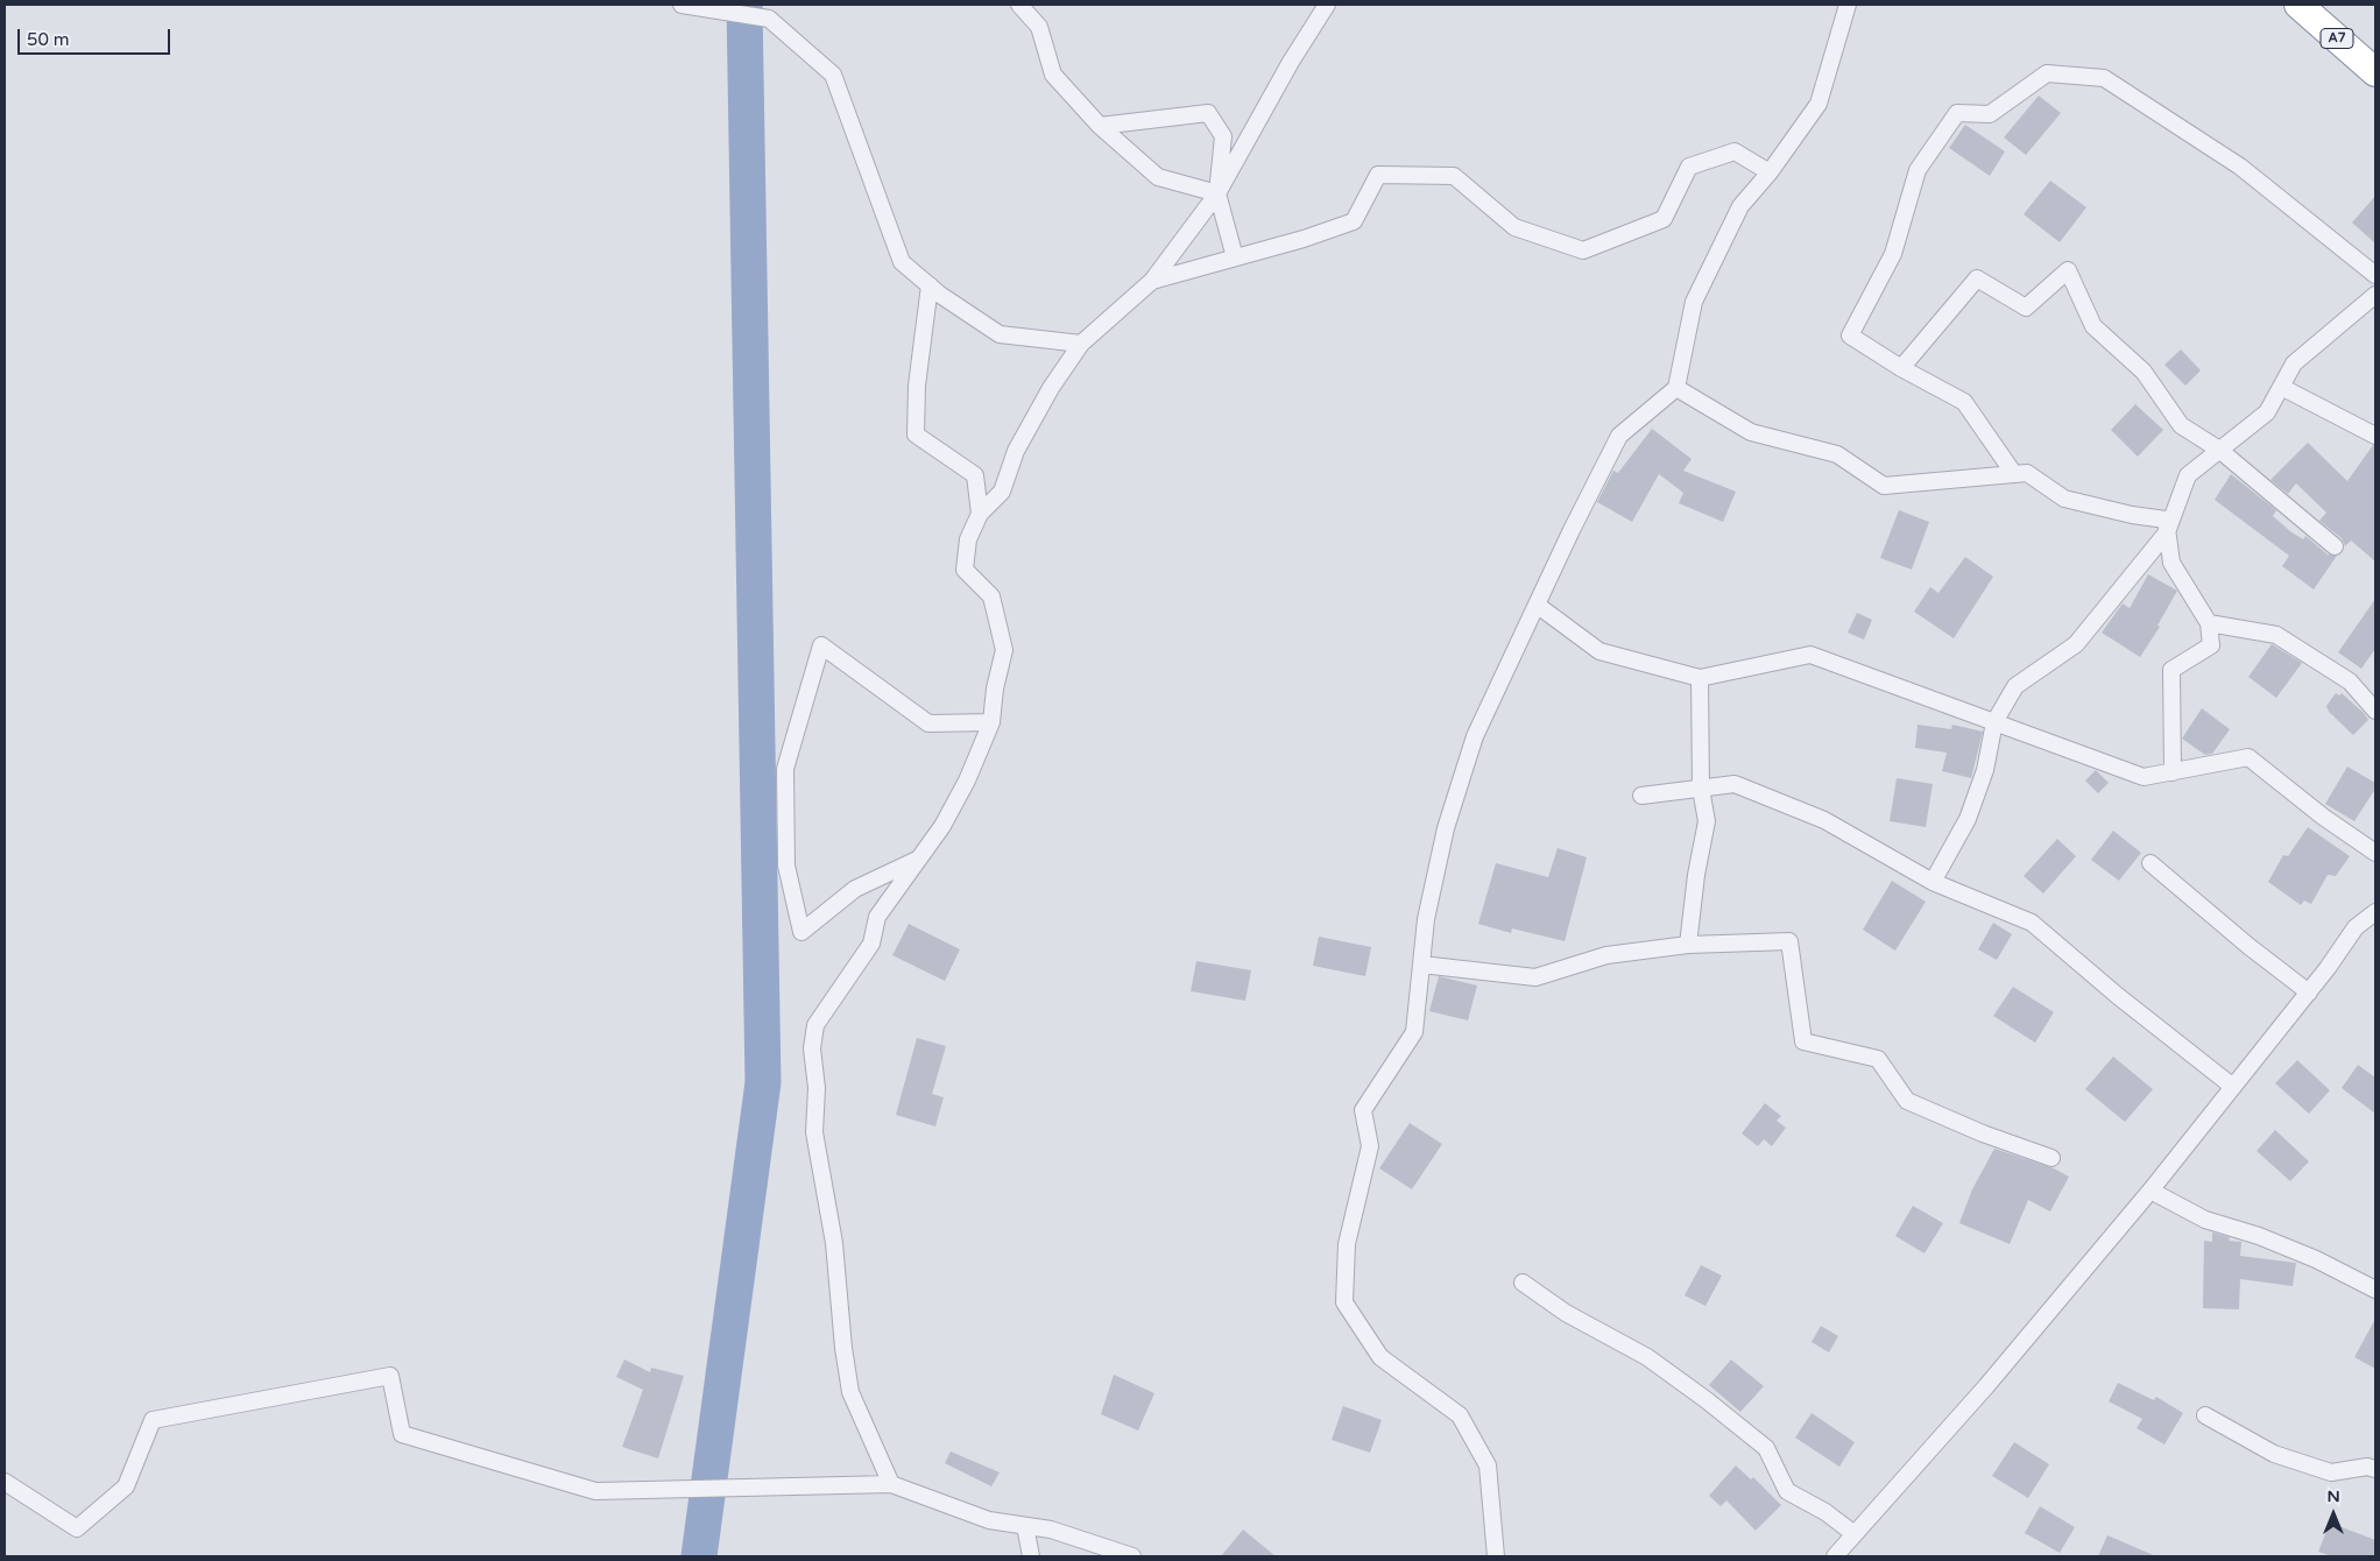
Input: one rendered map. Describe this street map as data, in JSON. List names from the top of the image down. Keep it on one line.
{"streets":{"highway":["A7"]},"scale_bar":"50 m","north":"top"}
